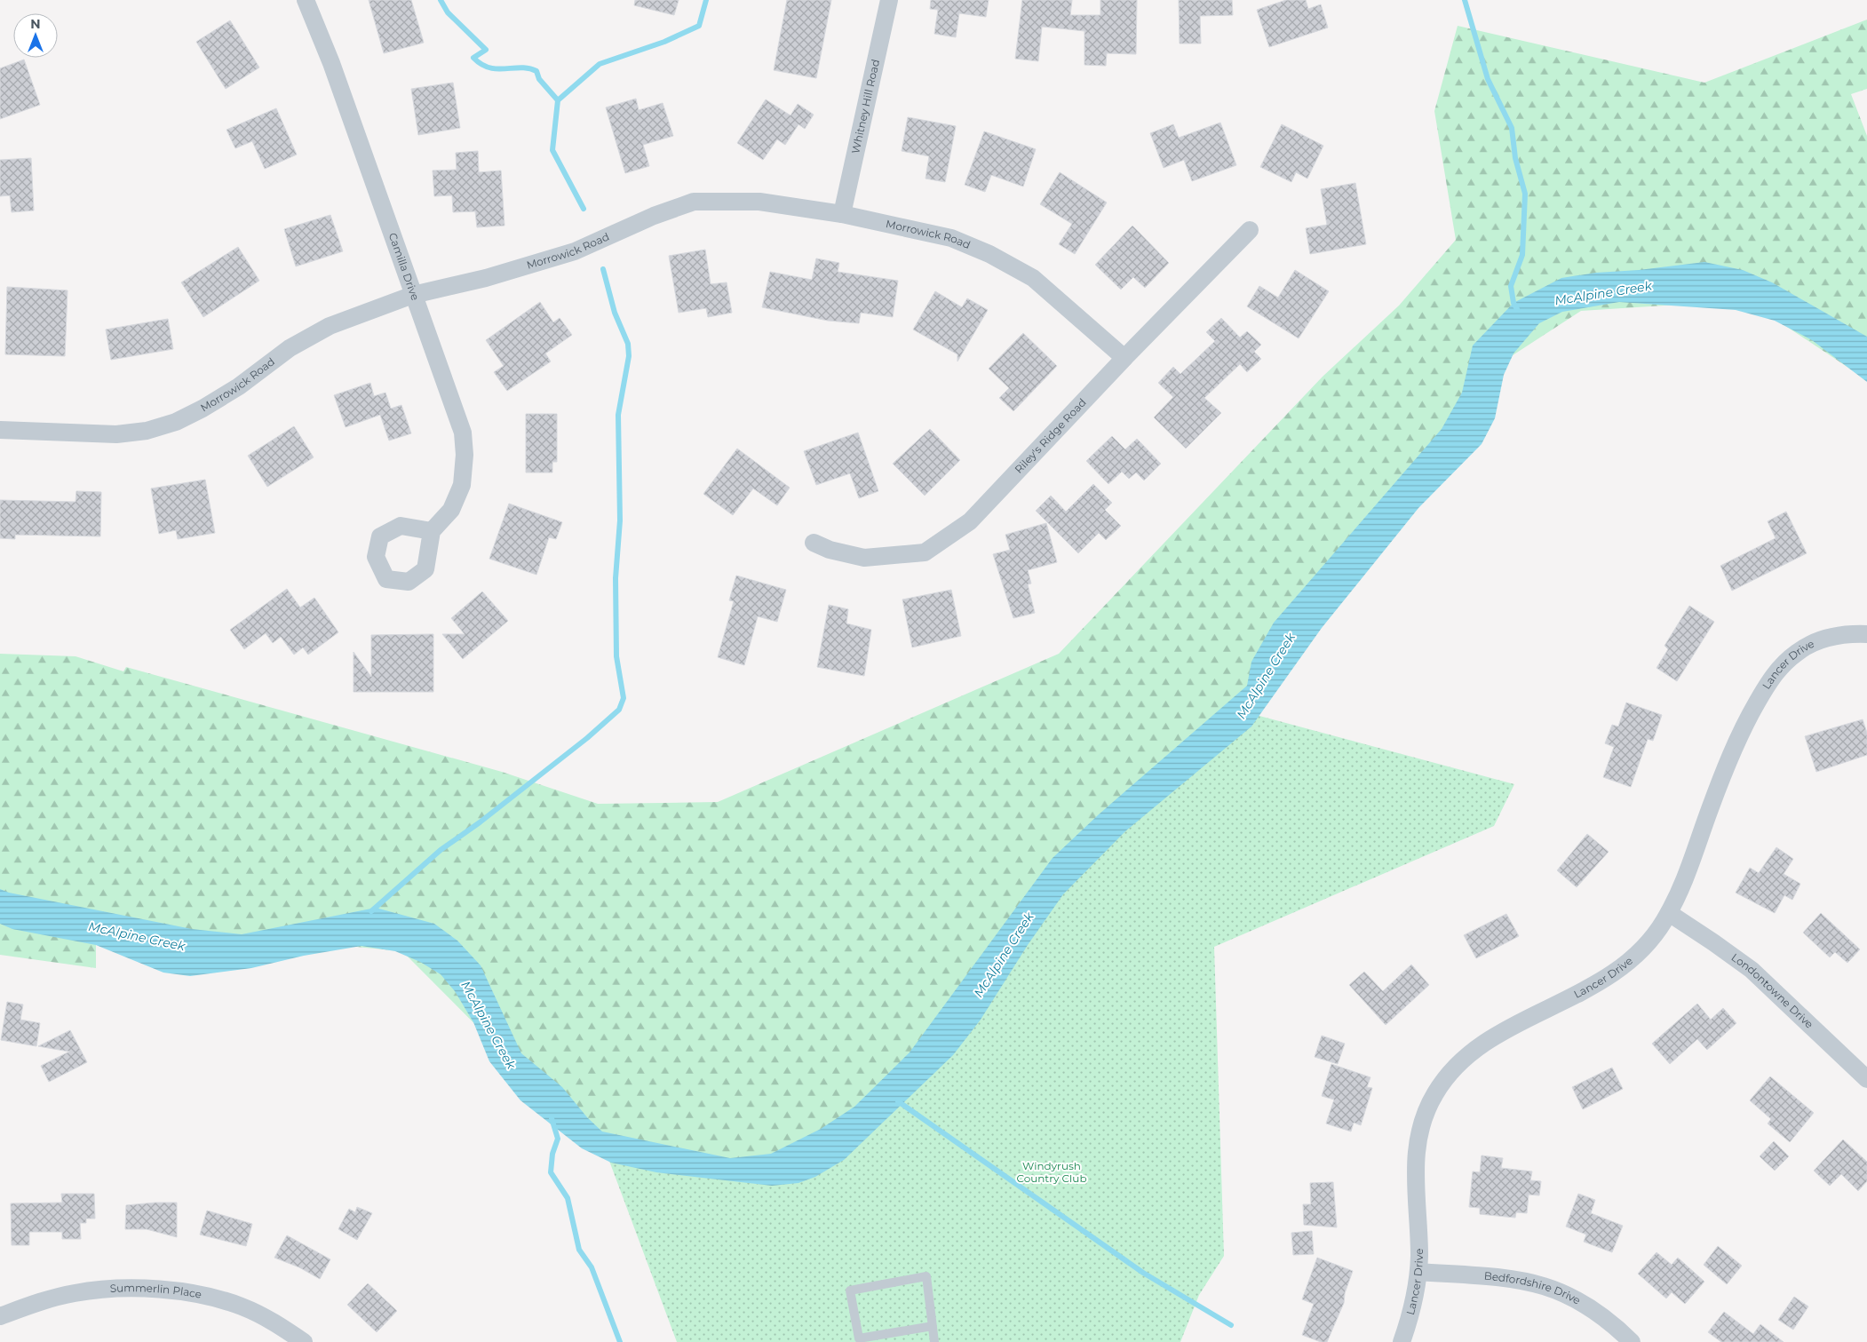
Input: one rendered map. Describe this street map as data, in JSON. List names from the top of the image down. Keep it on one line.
{"streets":{"street":["Whitney Hill Road","Morrowick Road","Camilla Drive","Riley's Ridge Road","Lancer Drive","Londontowne Drive","Bedfordshire Drive","Summerlin Place"]},"crossings":[["Whitney Hill Road","Morrowick Road"],["Morrowick Road","Camilla Drive"],["Morrowick Road","Riley's Ridge Road"],["Lancer Drive","Londontowne Drive"],["Lancer Drive","Bedfordshire Drive"]],"water":["McAlpine Creek"],"parks":["Windyrush Country Club"],"north":"top"}
